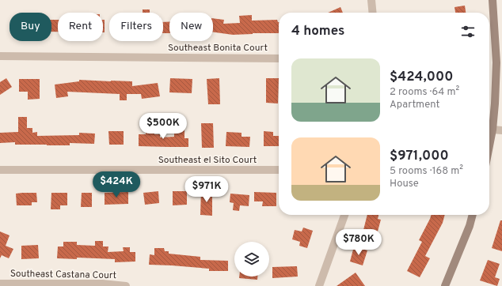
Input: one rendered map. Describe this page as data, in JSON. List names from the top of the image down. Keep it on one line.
{"streets":{"street":["Southeast Bonita Court","Southeast el Sito Court","Southeast Castana Court"]},"page":{"chip":["Buy","Rent","Filters","New"],"heading":"4 homes","list":[{"name":"$424,000","note":"2 rooms · 64 m² · Apartment"},{"name":"$971,000","note":"5 rooms · 168 m² · House"}],"price":["$500K","$424K","$971K","$780K"]}}
